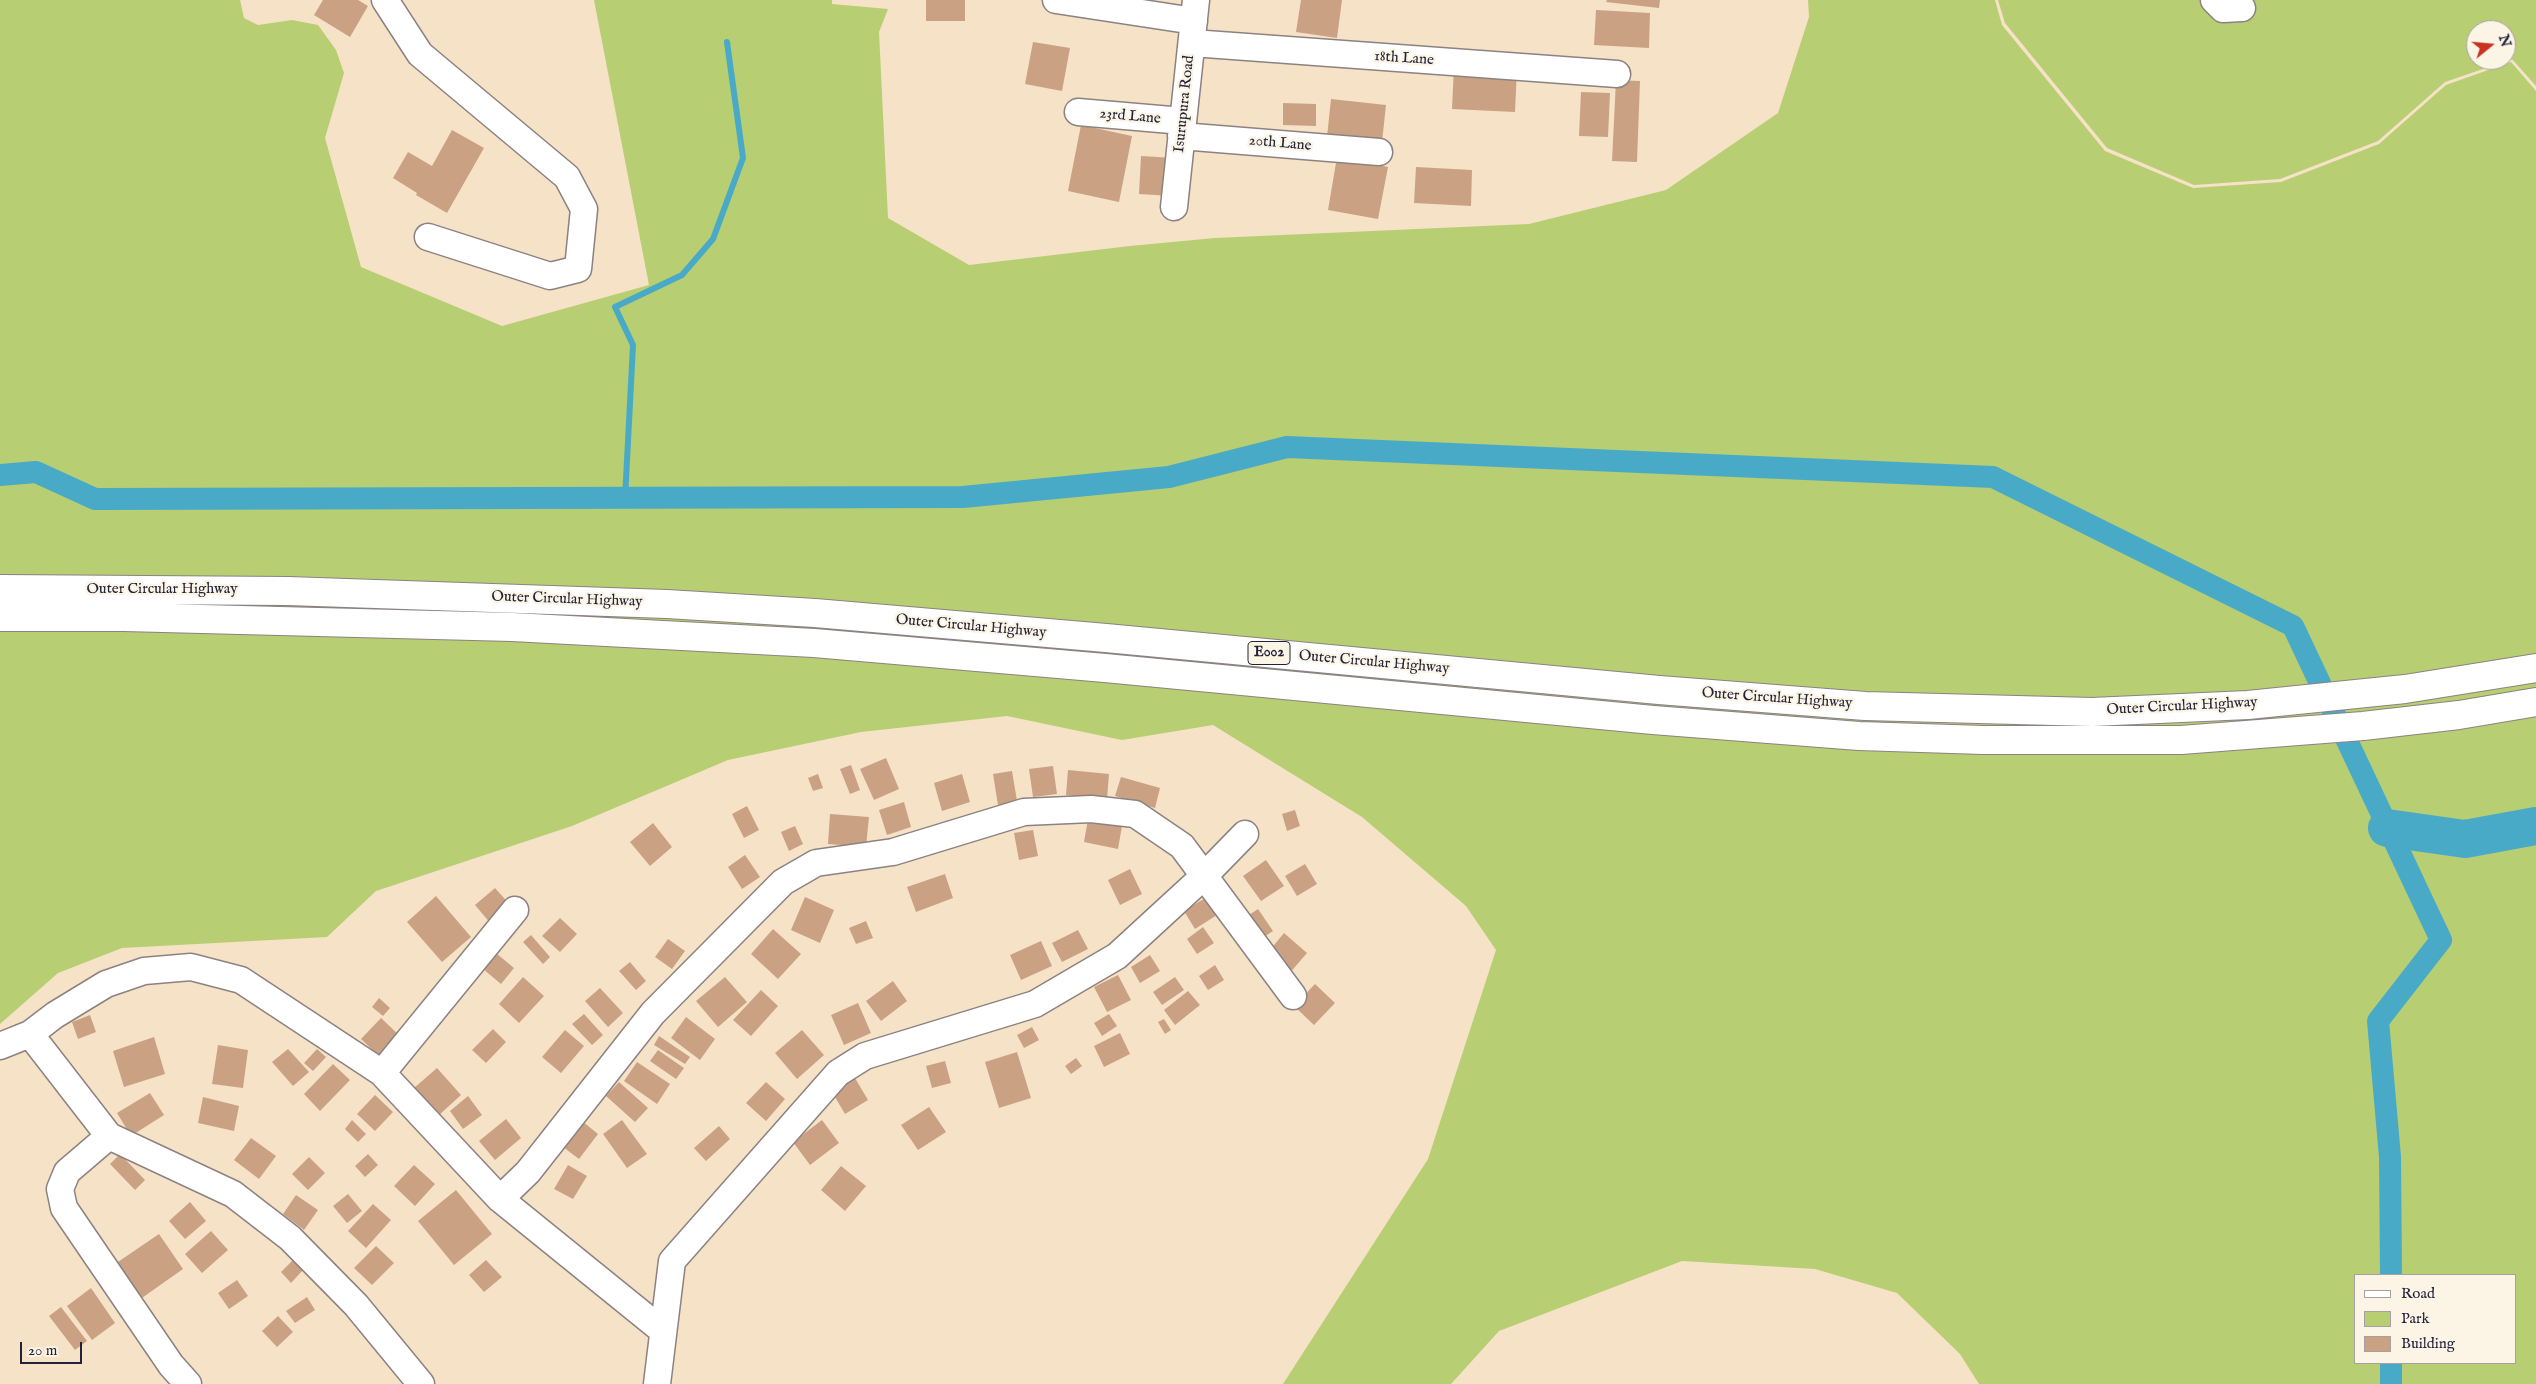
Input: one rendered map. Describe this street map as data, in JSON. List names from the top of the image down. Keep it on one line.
{"streets":{"highway":["Outer Circular Highway","E002"],"street":["18th Lane","Isurupura Road","23rd Lane","20th Lane"]},"crossings":[["18th Lane","Isurupura Road"],["Isurupura Road","23rd Lane"],["Isurupura Road","20th Lane"],["23rd Lane","20th Lane"]],"legend":["Road","Park","Building"],"scale_bar":"20 m","north":"right"}
